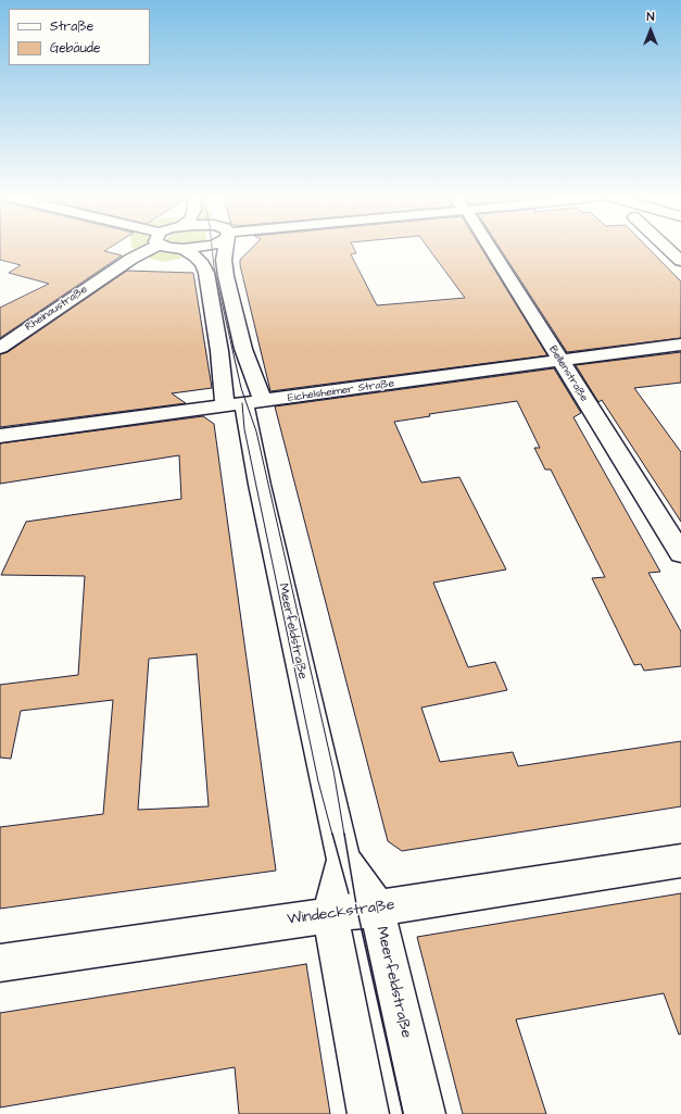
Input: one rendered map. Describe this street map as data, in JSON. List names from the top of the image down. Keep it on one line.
{"streets":{"street":["Rheinaustraße","Bellenstraße","Eichelsheimer Straße","Meerfeldstraße","Windeckstraße"]},"crossings":[["Bellenstraße","Eichelsheimer Straße"],["Eichelsheimer Straße","Meerfeldstraße"],["Meerfeldstraße","Windeckstraße"]],"legend":["Straße","Gebäude"],"north":"top"}
